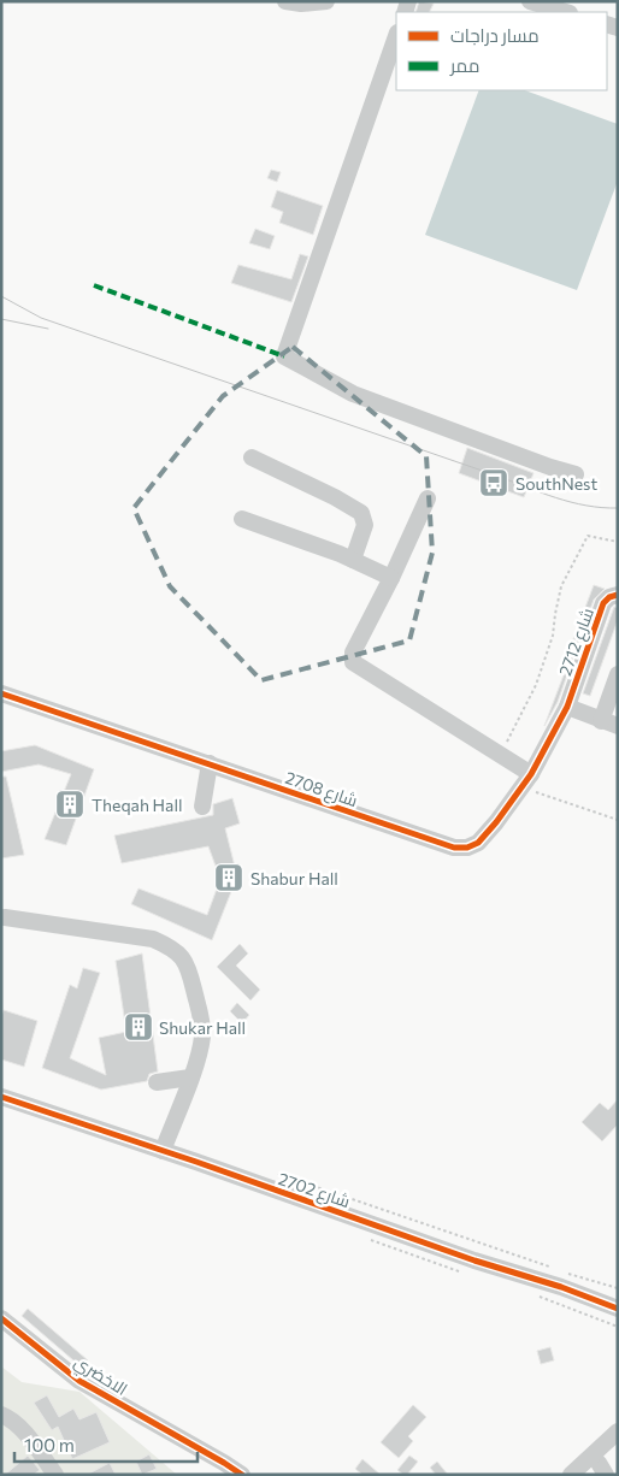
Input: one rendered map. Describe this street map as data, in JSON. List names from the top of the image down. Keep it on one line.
{"streets":{"street":["شارع 2712","شارع 2708","شارع 2702","الاخضري"]},"crossings":[["شارع 2712","شارع 2708"]],"places":{"bus stop":["SouthNest"],"building":["Theqah Hall","Shabur Hall","Shukar Hall"]},"legend":["مسار دراجات","ممر"],"scale_bar":"100 m"}
